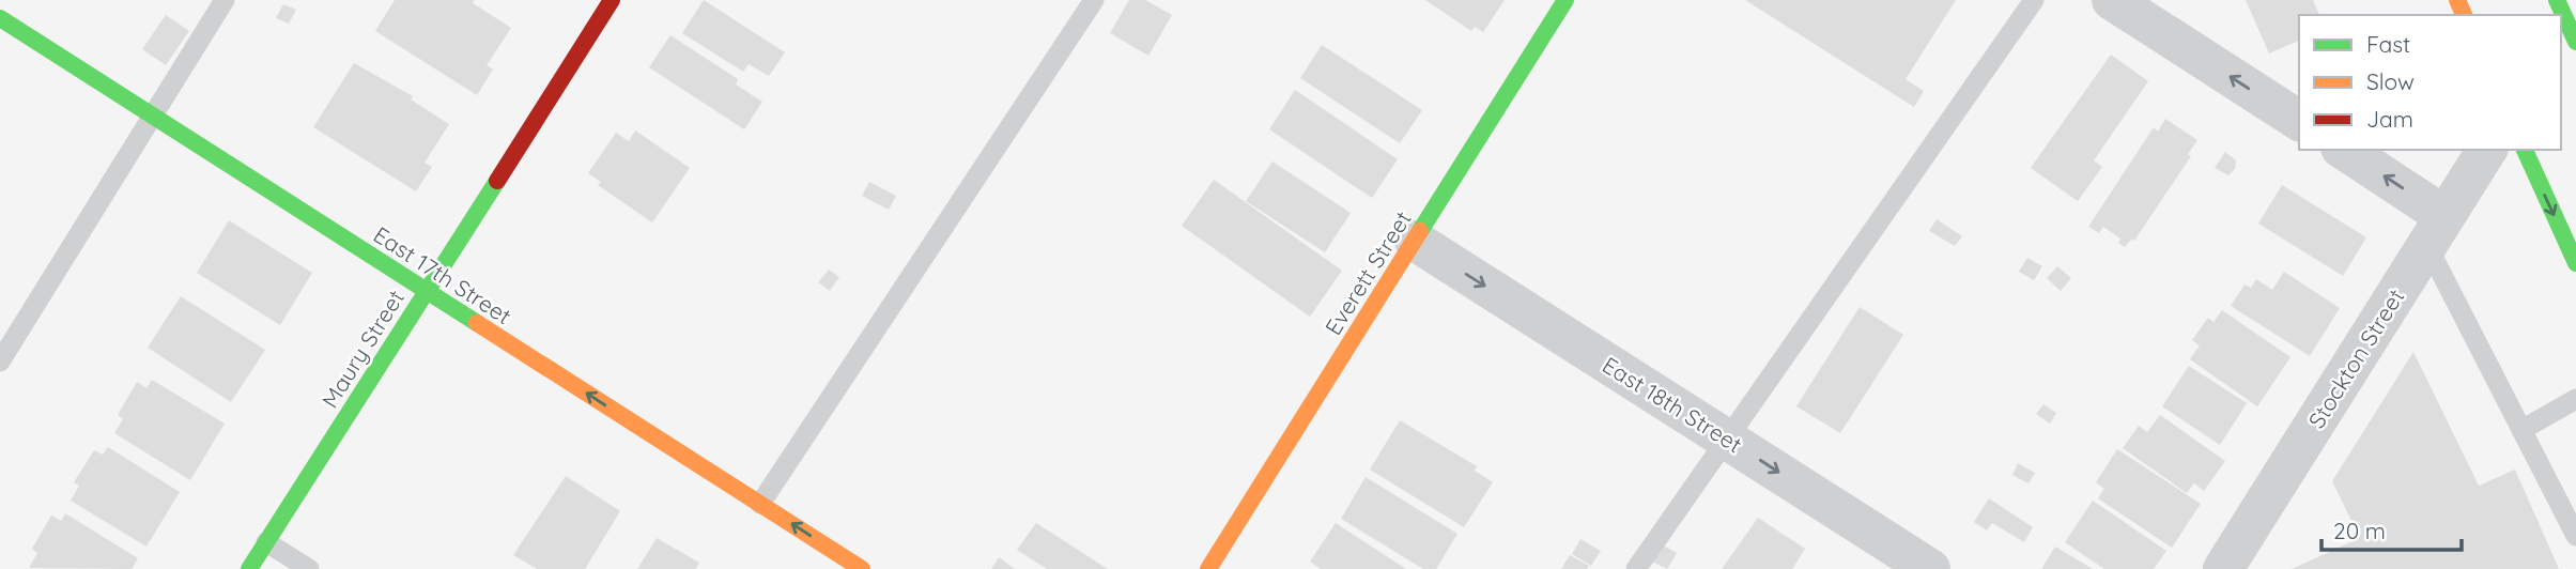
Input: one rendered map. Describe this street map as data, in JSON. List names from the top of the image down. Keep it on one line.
{"streets":{"street":["Everett Street","East 17th Street","Maury Street","Stockton Street","East 18th Street"]},"crossings":[["Everett Street","East 18th Street"],["East 17th Street","Maury Street"]],"one_way":["East 17th Street","East 18th Street"],"legend":["Fast","Slow","Jam"],"scale_bar":"20 m"}
